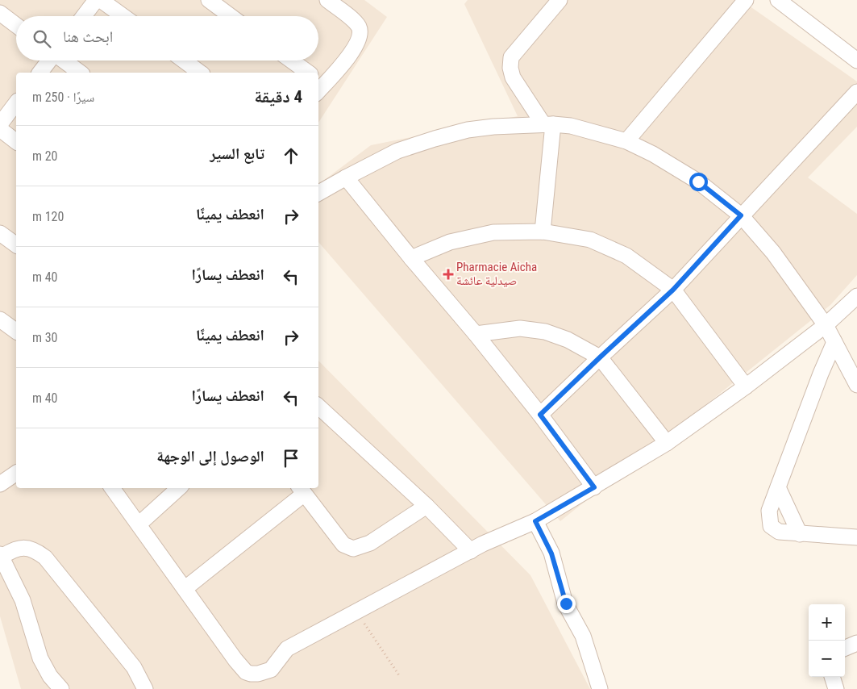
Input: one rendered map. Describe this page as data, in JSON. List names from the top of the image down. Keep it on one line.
{"places":{"health":["Pharmacie Aicha صيدلية عائشة"]},"page":{"search":"ابحث هنا","heading":["4 دقيقة","سيرًا · 250 m"],"list":[["تابع السير","20 m"],["انعطف يمينًا","120 m"],["انعطف يسارًا","40 m"],["انعطف يمينًا","30 m"],["انعطف يسارًا","40 m"],"الوصول إلى الوجهة"],"map_buttons":["+","−"]}}
